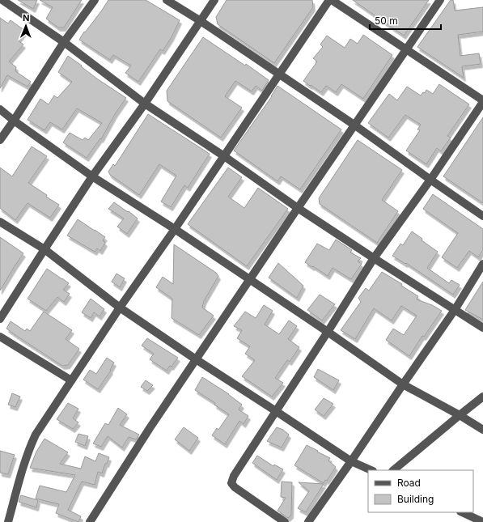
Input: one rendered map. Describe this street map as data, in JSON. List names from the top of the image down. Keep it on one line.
{"legend":["Road","Building"],"scale_bar":"50 m","north":"top"}
